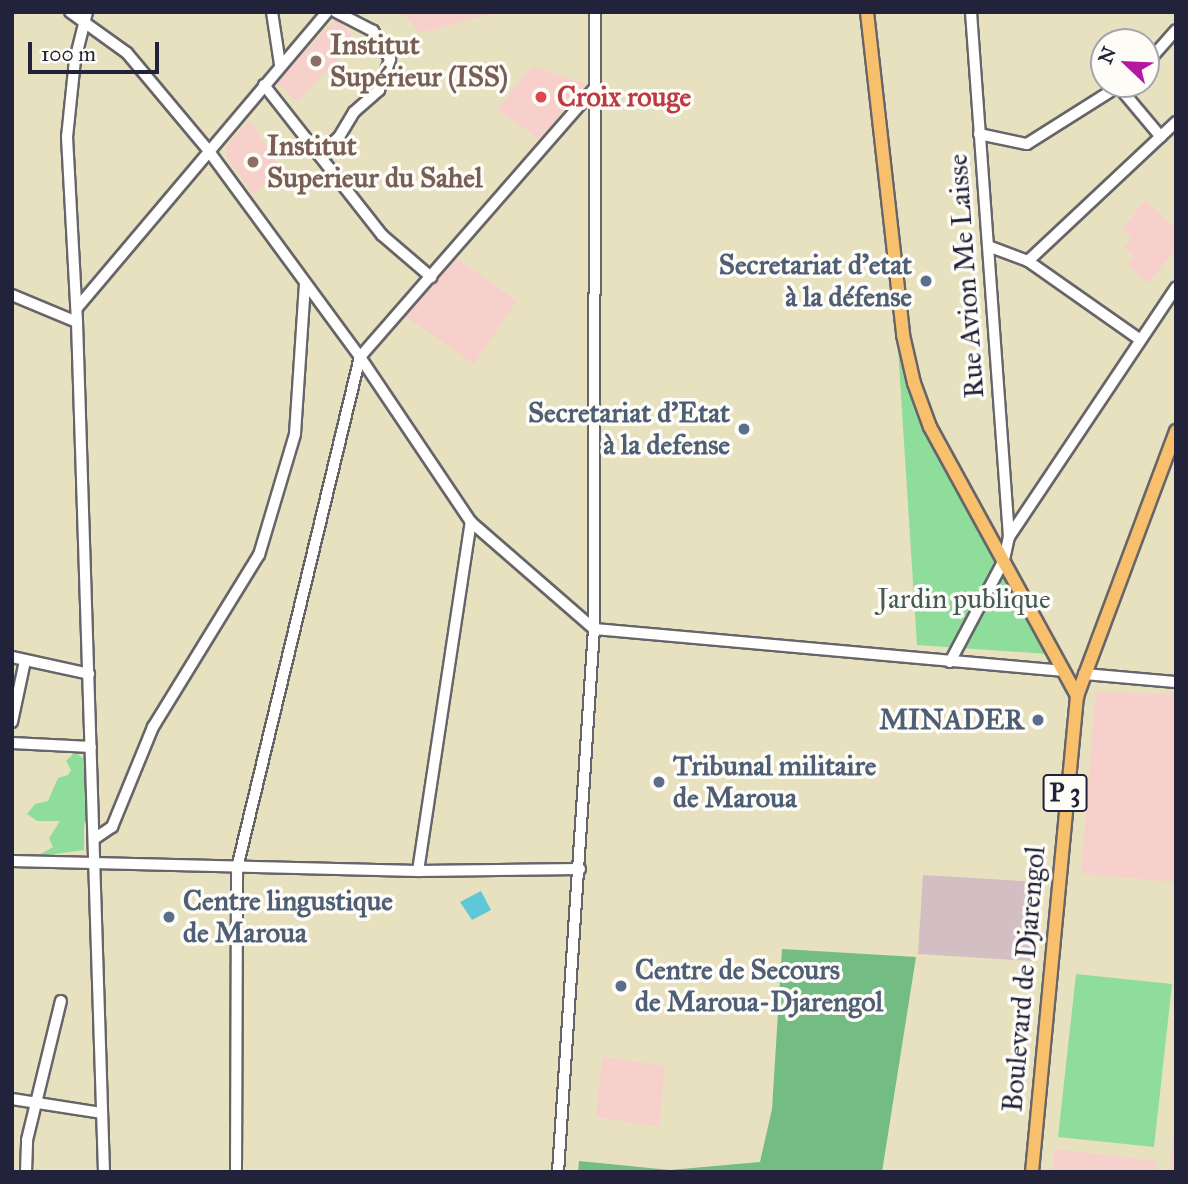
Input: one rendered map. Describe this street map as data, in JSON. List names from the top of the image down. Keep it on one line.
{"streets":{"main road":["P 3","Boulevard de Djarengol"],"street":["Rue Avion Me Laisse"]},"parks":["Jardin publique"],"places":["Institut Supérieur (ISS)","Croix rouge","Institut Superieur du Sahel","Secretariat d'etat à la défense","Secretariat d'Etat à la defense","MINADER","Tribunal militaire de Maroua","Centre lingustique de Maroua","Centre de Secours de Maroua-Djarengol"],"scale_bar":"100 m","north":"top left"}
